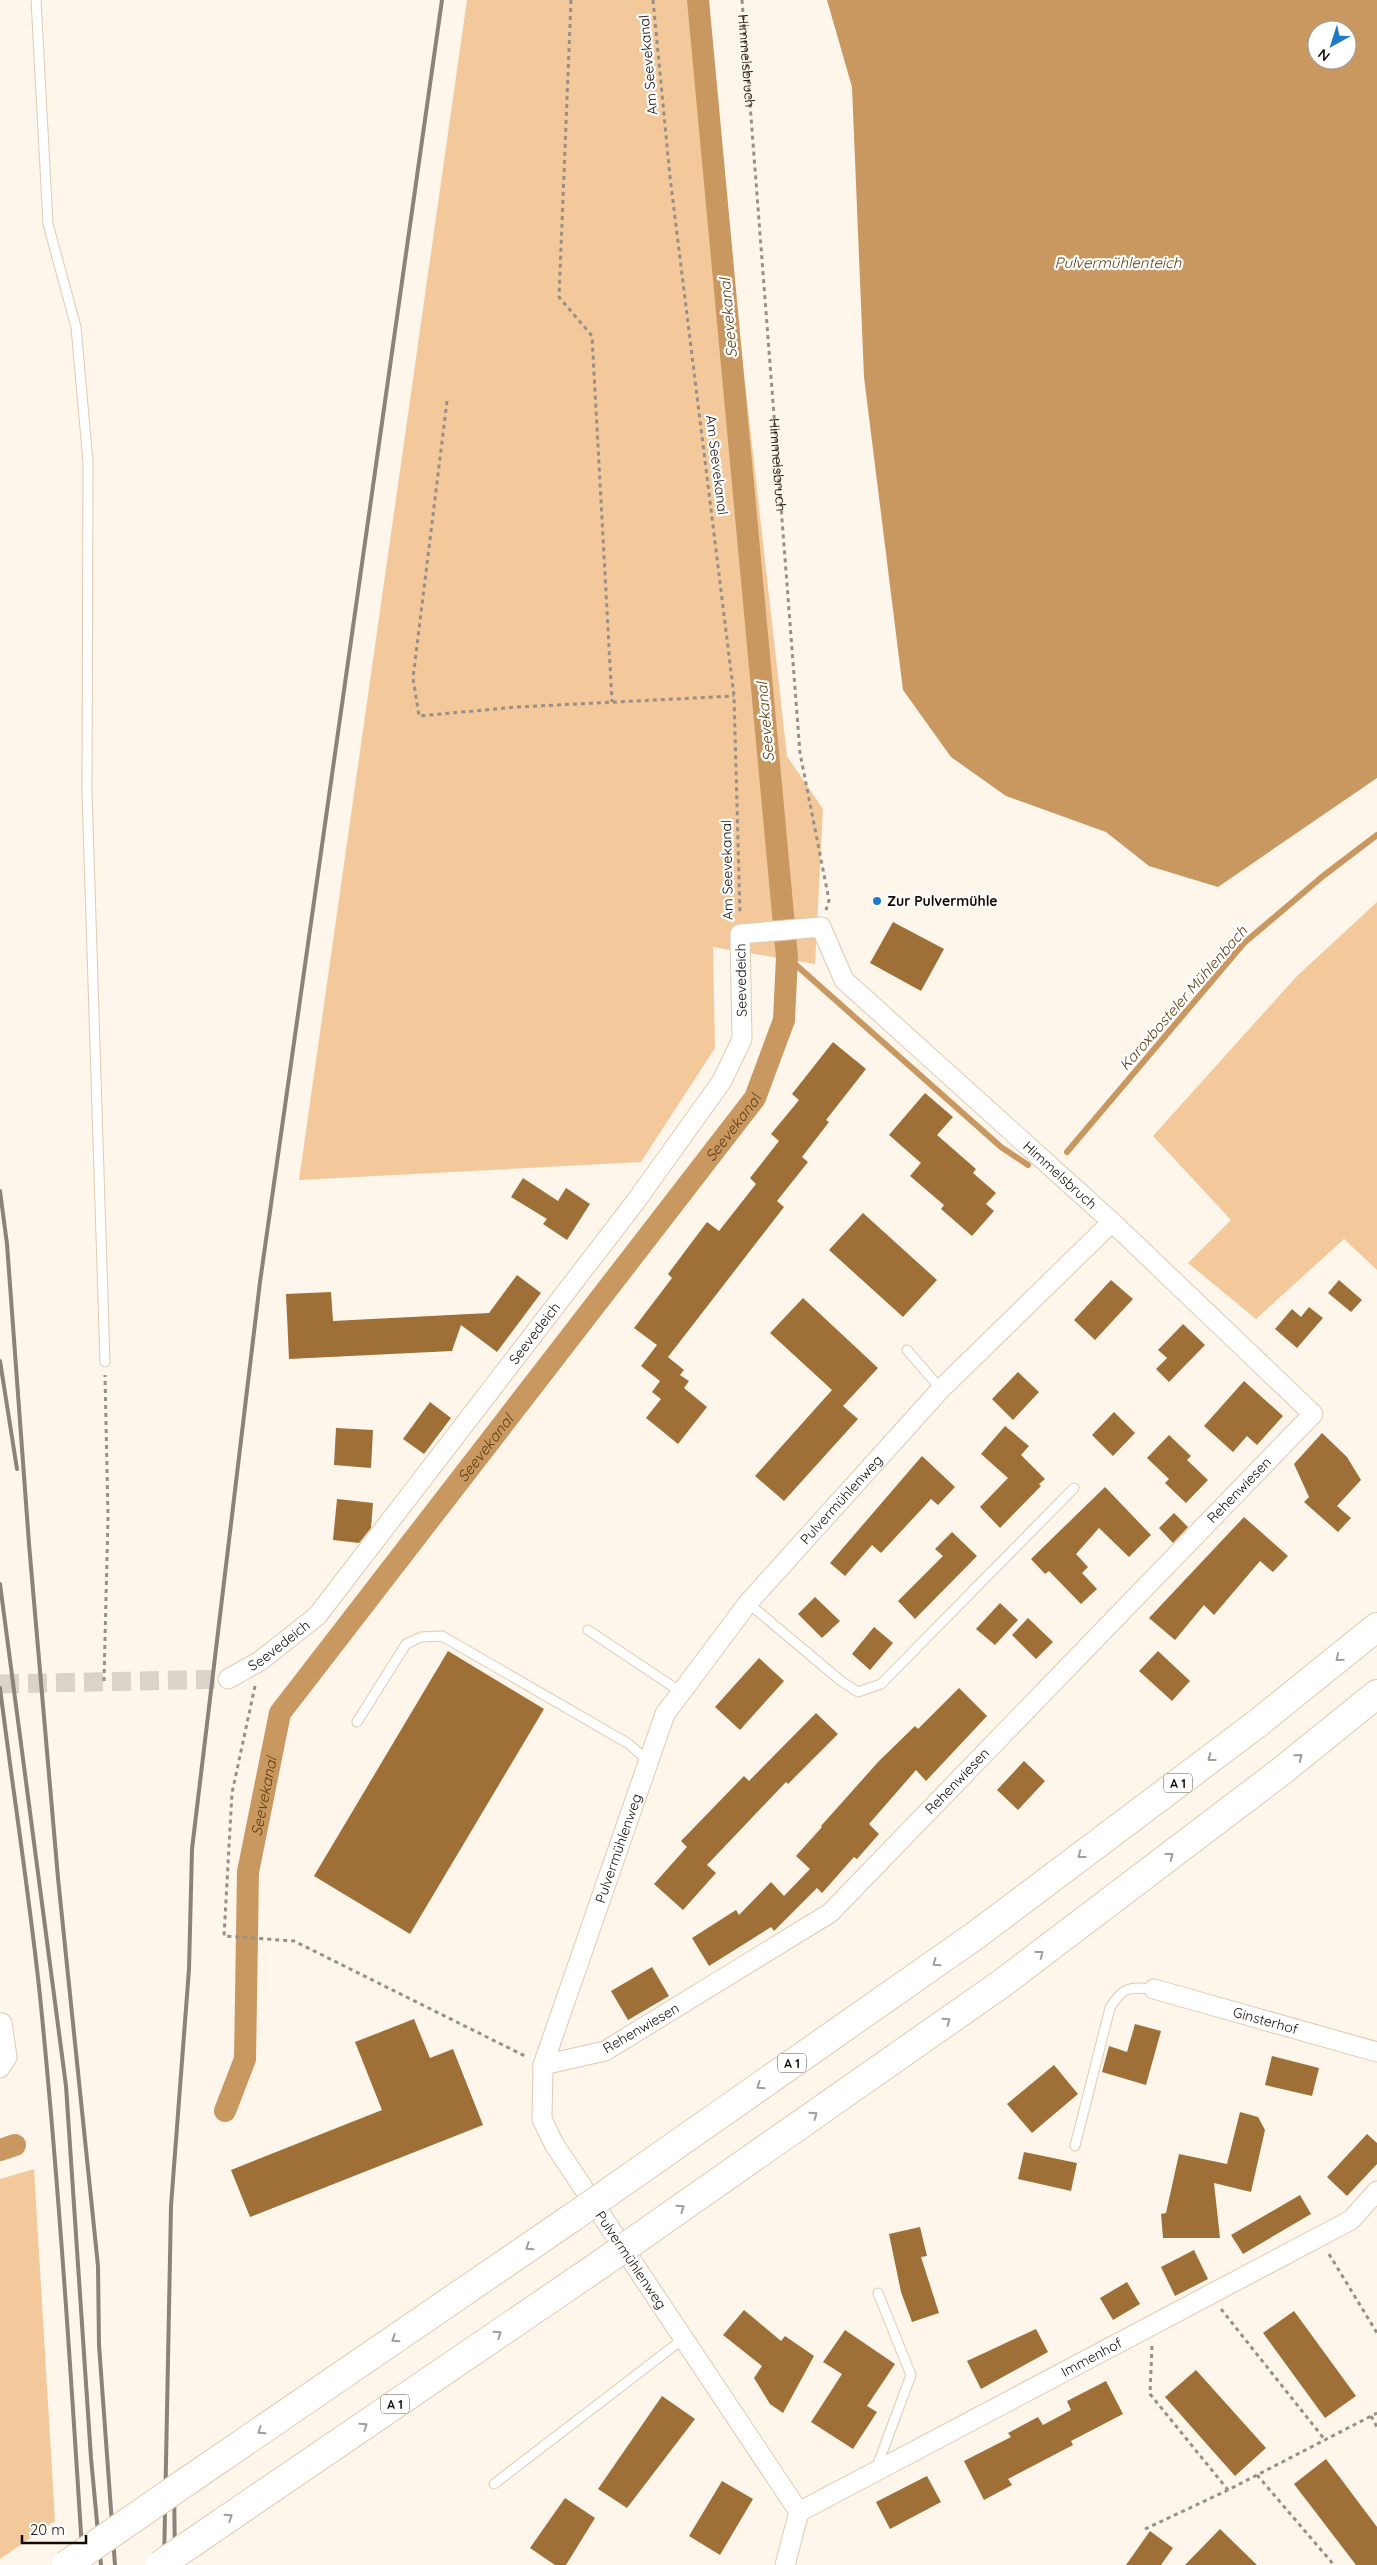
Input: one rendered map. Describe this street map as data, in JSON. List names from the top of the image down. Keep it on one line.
{"streets":{"highway":["A 1"],"street":["Himmelsbruch","Seevedeich","Rehenwiesen","Pulvermühlenweg","Ginsterhof","Immenhof"],"path":["Am Seevekanal"]},"crossings":[["Himmelsbruch","Rehenwiesen"],["Himmelsbruch","Pulvermühlenweg"],["Am Seevekanal","Seevedeich"],["Rehenwiesen","Pulvermühlenweg"],["Pulvermühlenweg","Immenhof"]],"water":["Pulvermühlenteich","Seevekanal","Karoxbosteler Mühlenbach"],"places":["Zur Pulvermühle"],"scale_bar":"20 m","north":"bottom left"}
